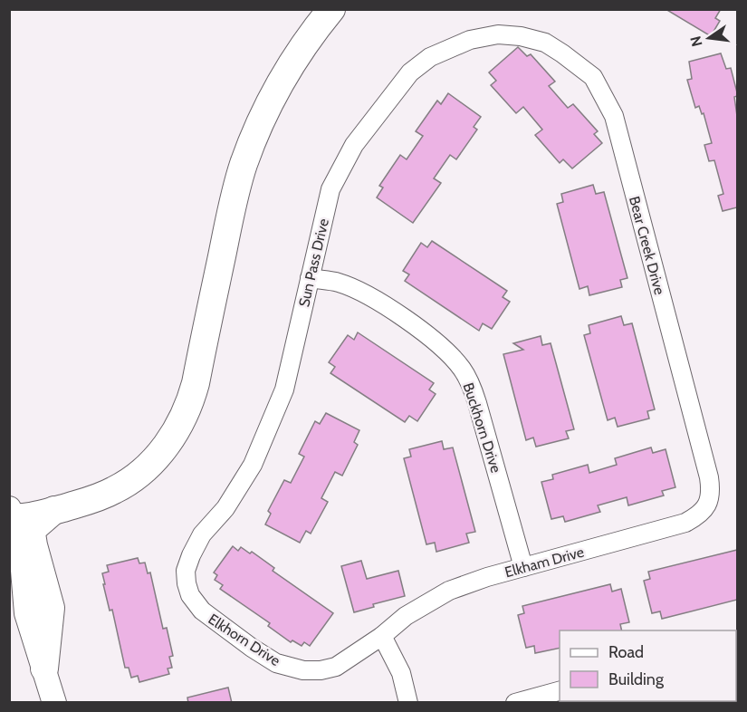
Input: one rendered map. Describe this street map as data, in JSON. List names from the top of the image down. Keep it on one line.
{"streets":{"street":["Bear Creek Drive","Sun Pass Drive","Buckhorn Drive","Elkham Drive","Elkhorn Drive"]},"crossings":[["Bear Creek Drive","Sun Pass Drive"],["Bear Creek Drive","Elkham Drive"],["Sun Pass Drive","Buckhorn Drive"],["Sun Pass Drive","Elkhorn Drive"],["Buckhorn Drive","Elkham Drive"],["Elkham Drive","Elkhorn Drive"]],"legend":["Road","Building"],"north":"left"}
